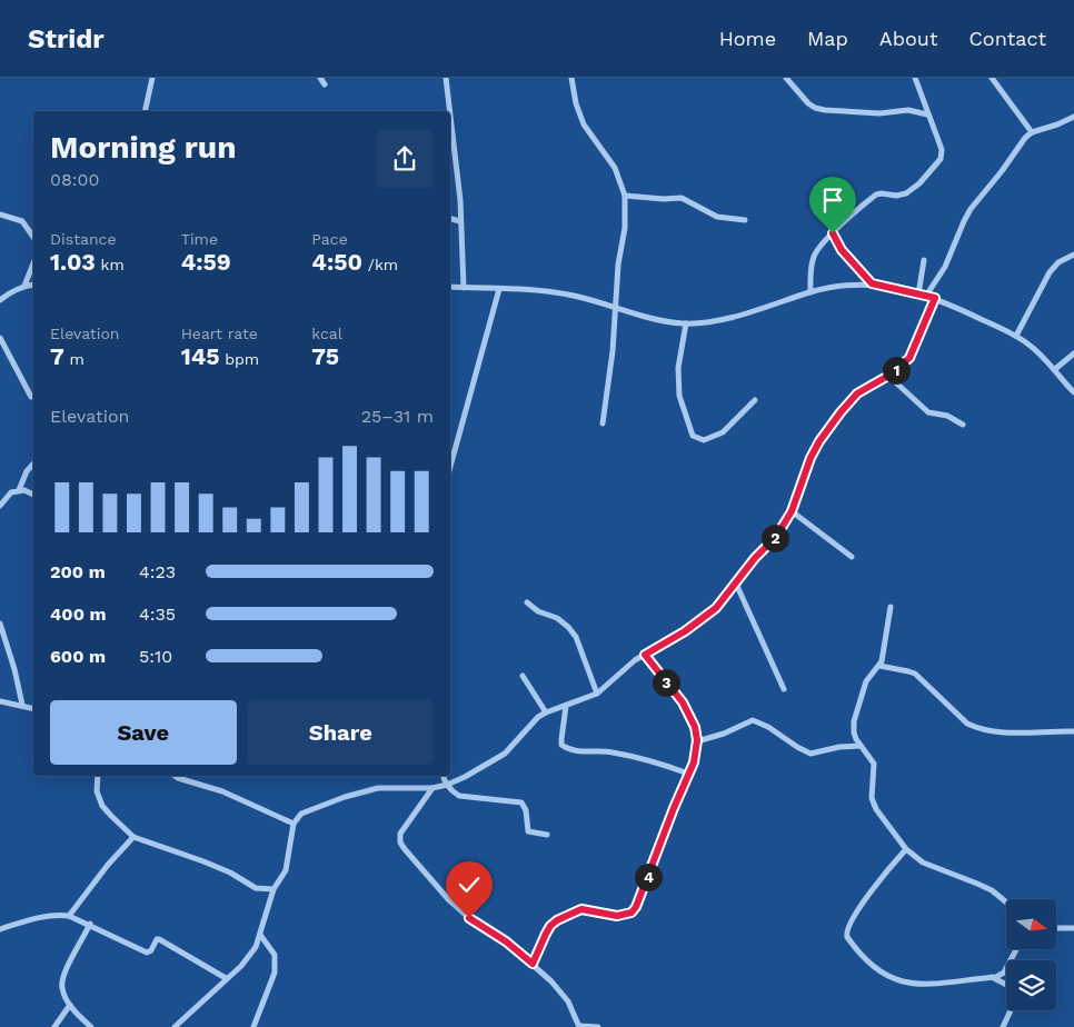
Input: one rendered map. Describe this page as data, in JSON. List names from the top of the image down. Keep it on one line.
{"north":"right","page":{"header":"Stridr","nav":["Home","Map","About","Contact"],"heading":["Morning run","08:00"],"stats":[["Distance","1.03 km"],["Time","4:59"],["Pace","4:50 /km"],["Elevation","7 m"],["Heart rate","145 bpm"],["kcal","75"]],"pins":["1","2","3","4"],"chart":["Elevation","25–31 m"],"list":[{"name":"200 m","note":"4:23"},{"name":"400 m","note":"4:35"},{"name":"600 m","note":"5:10"}],"buttons":["Save","Share"]}}
